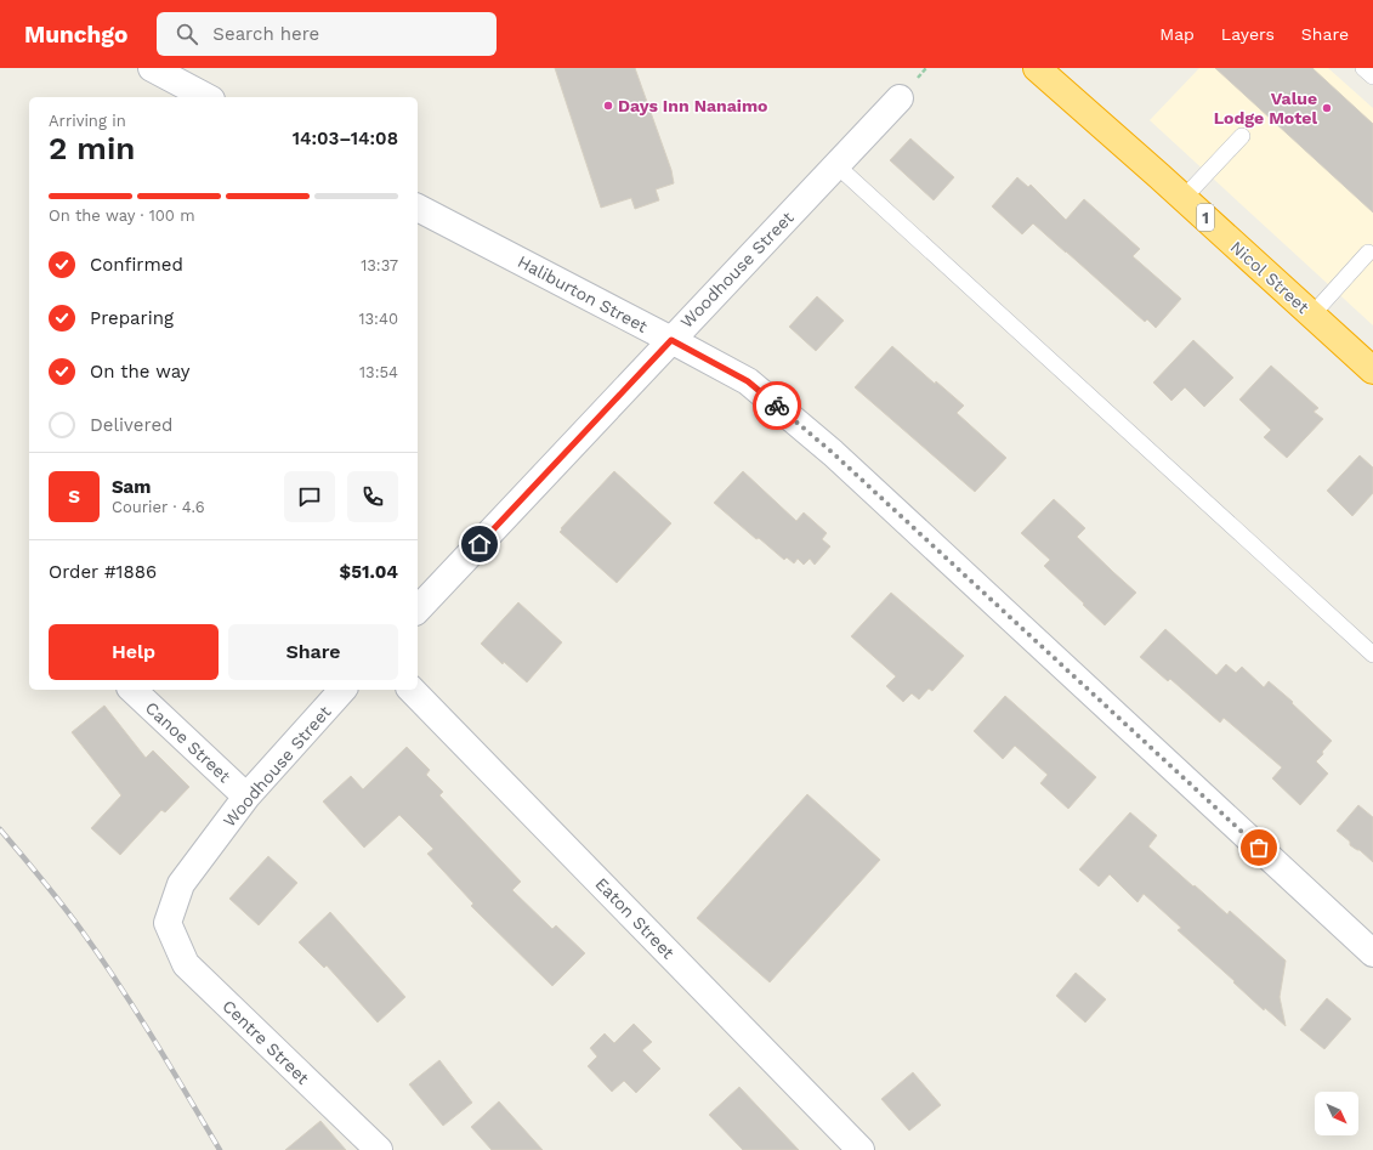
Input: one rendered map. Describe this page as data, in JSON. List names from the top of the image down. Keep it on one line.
{"streets":{"highway":["1","Nicol Street"],"street":["Woodhouse Street","Haliburton Street","Canoe Street","Eaton Street","Centre Street"]},"crossings":[["Woodhouse Street","Haliburton Street"],["Woodhouse Street","Canoe Street"],["Woodhouse Street","Centre Street"]],"places":["Days Inn Nanaimo","Value Lodge Motel"],"north":"bottom right","page":{"header":"Munchgo","search":"Search here","nav":["Map","Layers","Share"],"heading":["2 min","Arriving in","14:03–14:08"],"panel":["Sam","Courier · 4.6","Order #1886","$51.04"],"bar":"On the way · 100 m","list":[["Confirmed","13:37"],["Preparing","13:40"],["On the way","13:54"],"Delivered"],"round":"S","buttons":["Help","Share"]}}
